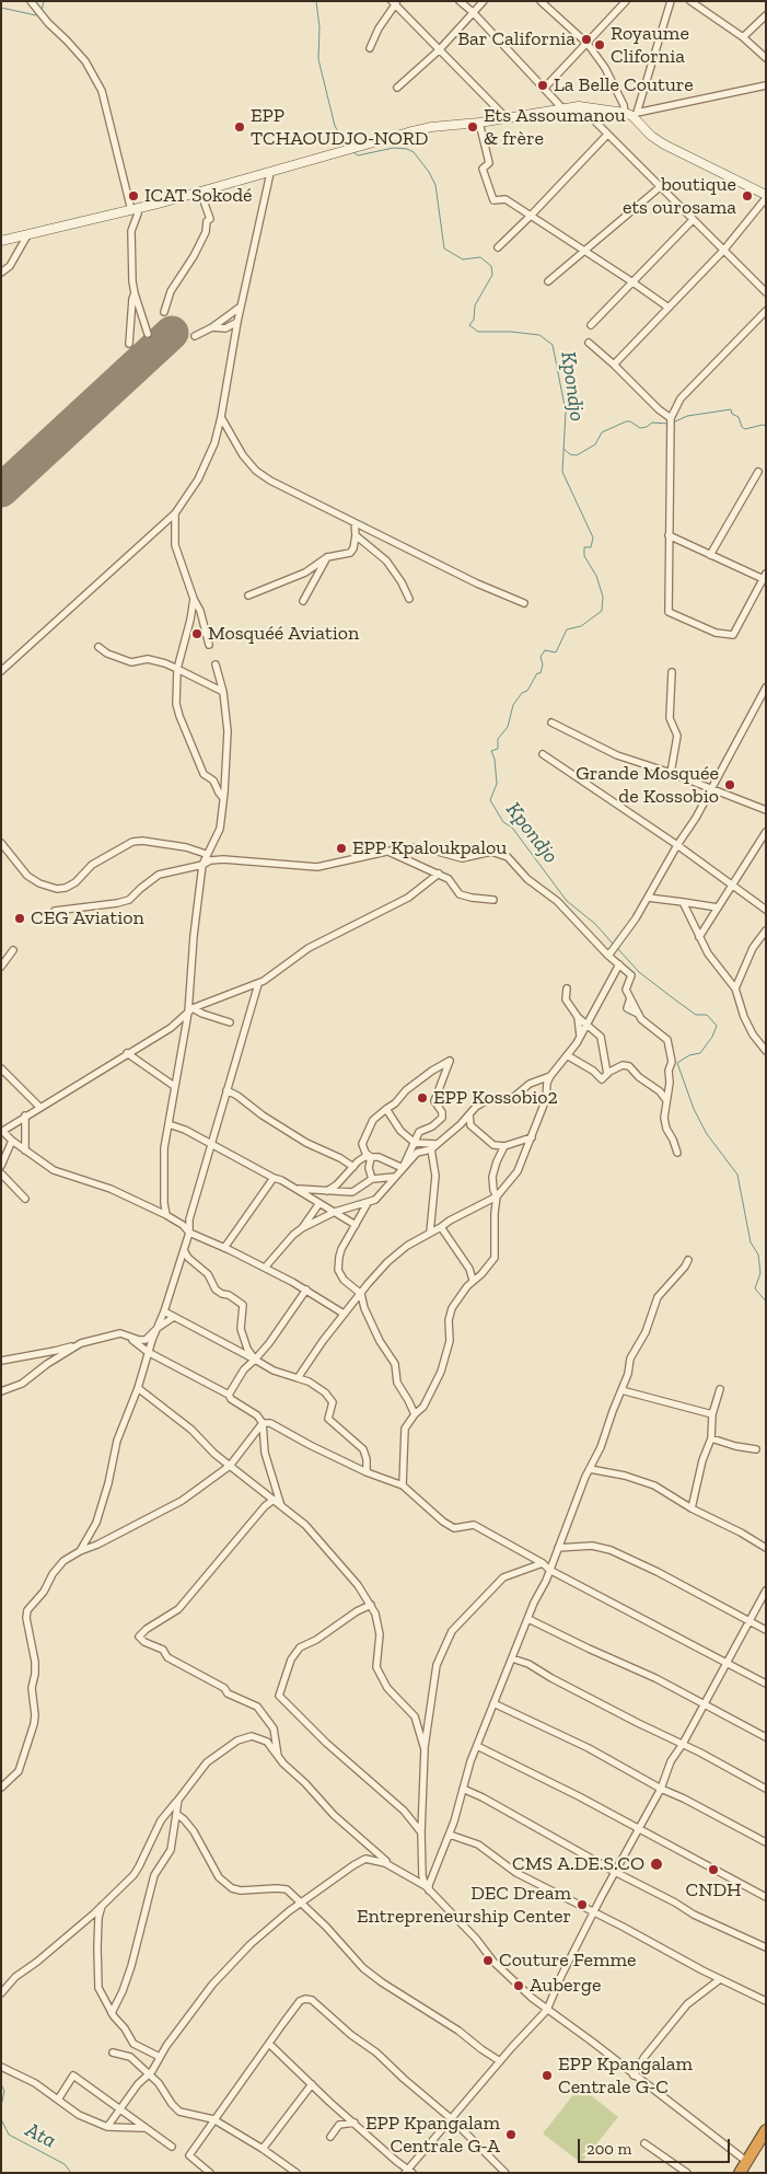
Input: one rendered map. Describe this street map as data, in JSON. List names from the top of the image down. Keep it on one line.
{"water":["Kpondjo","Ata"],"places":["Bar California","Royaume Clifornia","La Belle Couture","EPP TCHAOUDJO-NORD","Ets Assoumanou & frère","ICAT Sokodé","boutique ets ourosama","Mosquéé Aviation","Grande Mosquée de Kossobio","EPP Kpaloukpalou","CEG Aviation","EPP Kossobio2","CMS A.DE.S.CO","CNDH","DEC Dream Entrepreneurship Center","Couture Femme","Auberge","EPP Kpangalam Centrale G-C","EPP Kpangalam Centrale G-A"],"scale_bar":"200 m"}
